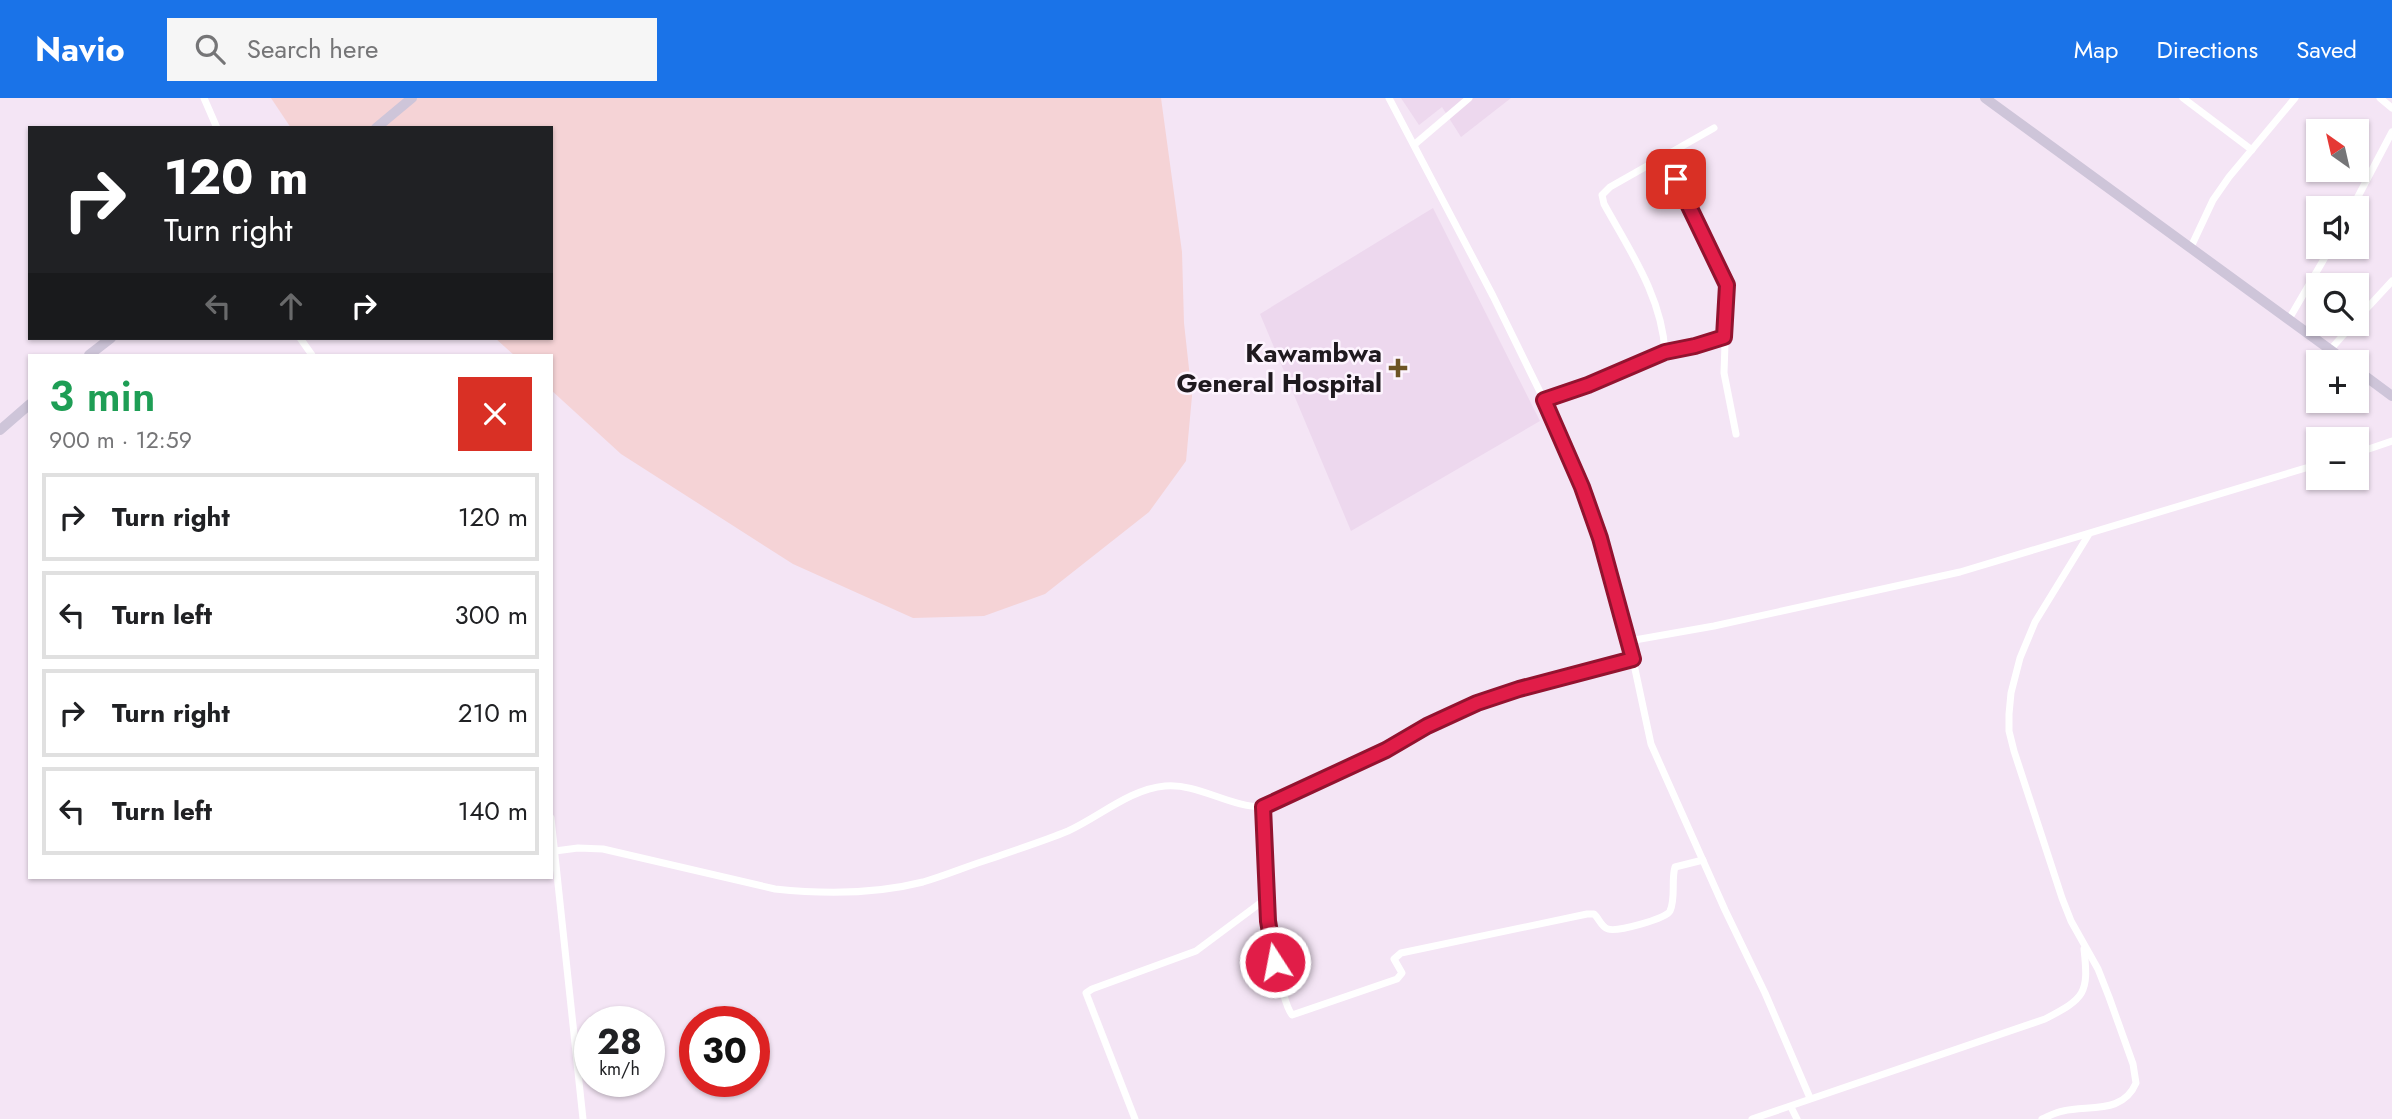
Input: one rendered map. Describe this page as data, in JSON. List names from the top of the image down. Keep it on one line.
{"places":{"health":["Kawambwa General Hospital"]},"north":"top left","page":{"header":"Navio","search":"Search here","nav":["Map","Directions","Saved"],"map_buttons":["+","−"],"turn":["120 m","Turn right"],"heading":["3 min","900 m · 12:59"],"list":[{"name":"Turn right","value":"120 m"},{"name":"Turn left","value":"300 m"},{"name":"Turn right","value":"210 m"},{"name":"Turn left","value":"140 m"}],"speed":"28 km/h","limit":"30"}}
